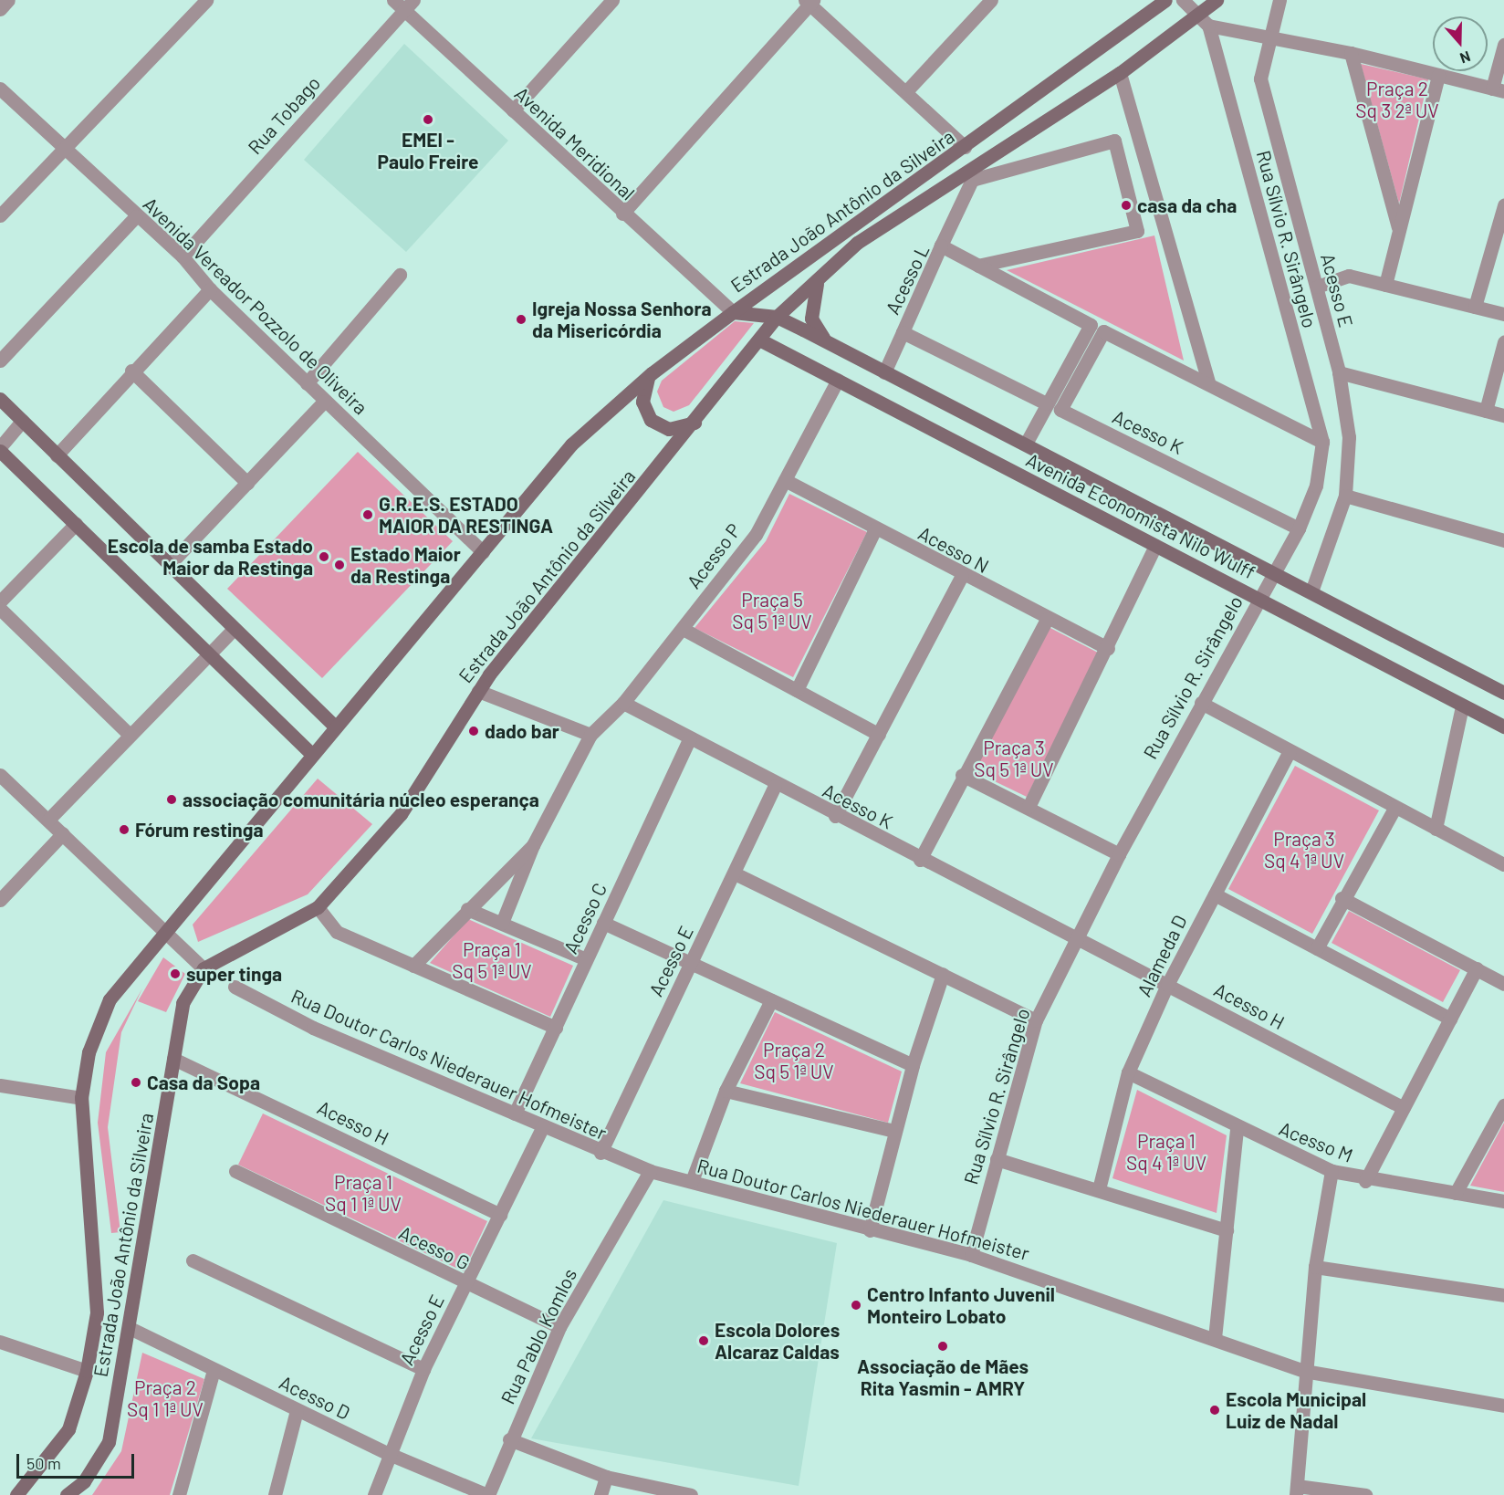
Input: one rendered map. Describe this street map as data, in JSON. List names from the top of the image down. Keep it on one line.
{"streets":{"main road":["Estrada João Antônio da Silveira","Avenida Economista Nilo Wulff"],"street":["Rua Tobago","Avenida Meridional","Rua Sílvio R. Sirângelo","Acesso L","Acesso E","Avenida Vereador Pozzolo de Oliveira","Acesso K","Acesso N","Acesso P","Acesso C","Alameda D","Acesso H","Rua Doutor Carlos Niederauer Hofmeister","Acesso M","Acesso G","Rua Pablo Komlos","Acesso D"]},"crossings":[["Rua Tobago","Avenida Meridional"],["Rua Tobago","Avenida Vereador Pozzolo de Oliveira"],["Avenida Meridional","Estrada João Antônio da Silveira"],["Estrada João Antônio da Silveira","Rua Sílvio R. Sirângelo"],["Estrada João Antônio da Silveira","Avenida Vereador Pozzolo de Oliveira"],["Estrada João Antônio da Silveira","Avenida Economista Nilo Wulff"],["Estrada João Antônio da Silveira","Acesso H"],["Estrada João Antônio da Silveira","Acesso D"],["Rua Sílvio R. Sirângelo","Acesso K"],["Rua Sílvio R. Sirângelo","Avenida Economista Nilo Wulff"],["Rua Sílvio R. Sirângelo","Acesso H"],["Rua Sílvio R. Sirângelo","Rua Doutor Carlos Niederauer Hofmeister"],["Acesso E","Acesso K"],["Acesso E","Avenida Economista Nilo Wulff"],["Acesso E","Acesso H"],["Acesso E","Rua Doutor Carlos Niederauer Hofmeister"],["Acesso E","Acesso G"],["Acesso E","Acesso D"],["Acesso K","Acesso P"],["Acesso K","Acesso C"],["Acesso K","Acesso H"],["Avenida Economista Nilo Wulff","Acesso P"],["Acesso N","Acesso P"],["Acesso C","Rua Doutor Carlos Niederauer Hofmeister"],["Alameda D","Acesso H"],["Alameda D","Acesso M"],["Rua Doutor Carlos Niederauer Hofmeister","Rua Pablo Komlos"],["Acesso G","Rua Pablo Komlos"],["Rua Pablo Komlos","Acesso D"]],"parks":["Praça 2 Sq 3 2ª UV","Praça 5 Sq 5 1ª UV","Praça 3 Sq 5 1ª UV","Praça 3 Sq 4 1ª UV","Praça 1 Sq 5 1ª UV","Praça 2 Sq 5 1ª UV","Praça 1 Sq 4 1ª UV","Praça 1 Sq 1 1ª UV","Praça 2 Sq 1 1ª UV"],"places":["EMEI - Paulo Freire","casa da cha","Igreja Nossa Senhora da Misericórdia","G.R.E.S. ESTADO MAIOR DA RESTINGA","Escola de samba Estado Maior da Restinga","Estado Maior da Restinga","dado bar","associação comunitária núcleo esperança","Fórum restinga","super tinga","Casa da Sopa","Centro Infanto Juvenil Monteiro Lobato","Escola Dolores Alcaraz Caldas","Associação de Mães Rita Yasmin - AMRY","Escola Municipal Luiz de Nadal"],"scale_bar":"50 m","north":"bottom"}
